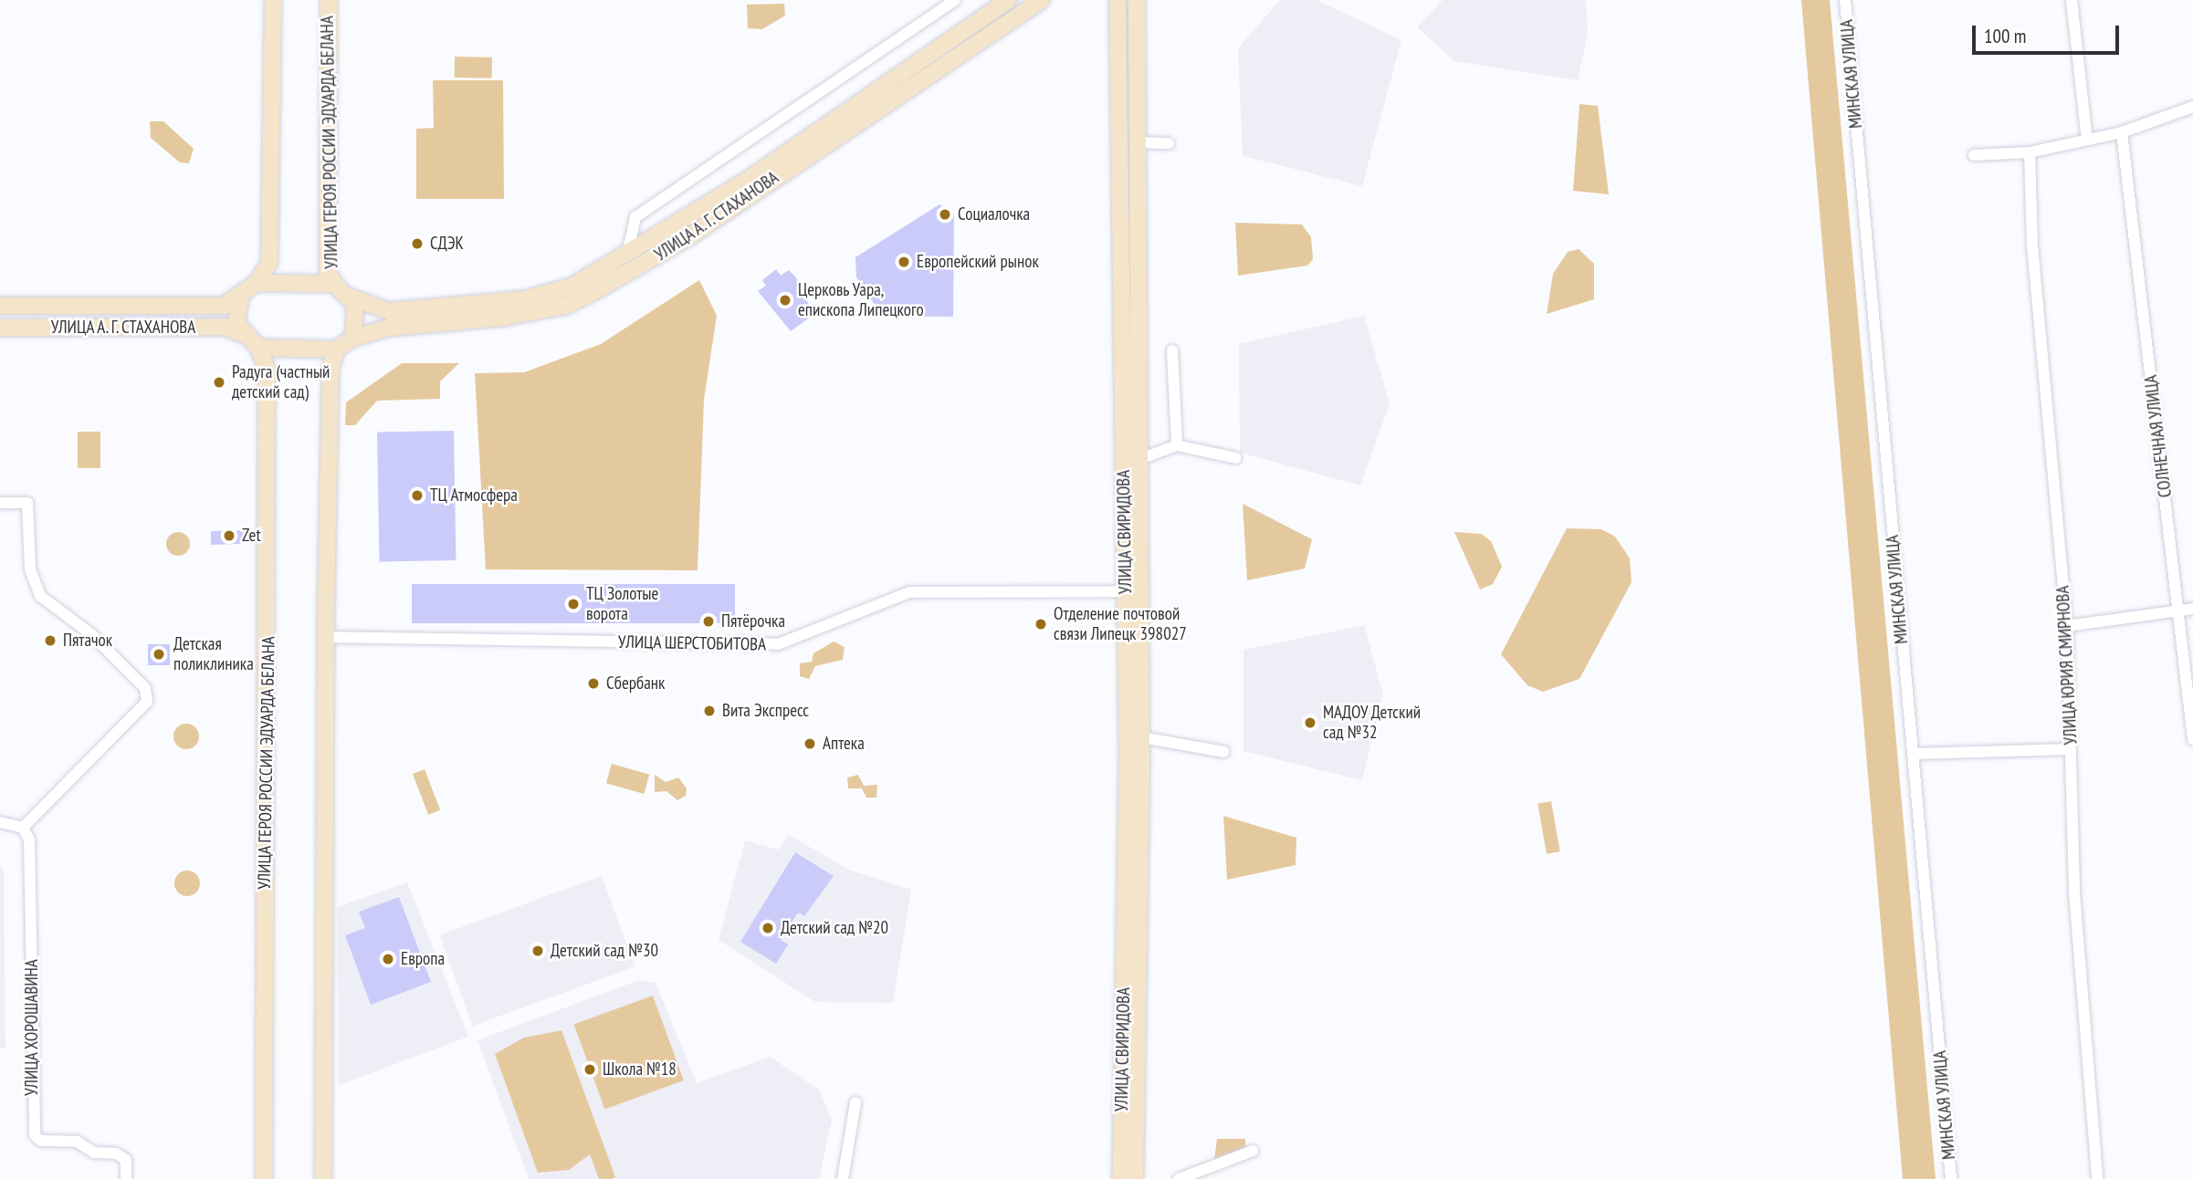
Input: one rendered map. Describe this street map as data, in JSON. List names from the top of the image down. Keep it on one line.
{"streets":{"street":["МИНСКАЯ УЛИЦА","УЛИЦА ГЕРОЯ РОССИИ ЭДУАРДА БЕЛАНА","УЛИЦА А. Г. СТАХАНОВА","СОЛНЕЧНАЯ УЛИЦА","УЛИЦА СВИРИДОВА","УЛИЦА ШЕРСТОБИТОВА","УЛИЦА ЮРИЯ СМИРНОВА","УЛИЦА ХОРОШАВИНА"]},"crossings":[["УЛИЦА ГЕРОЯ РОССИИ ЭДУАРДА БЕЛАНА","УЛИЦА А. Г. СТАХАНОВА"],["УЛИЦА СВИРИДОВА","УЛИЦА ШЕРСТОБИТОВА"]],"places":["Социалочка","СДЭК","Европейский рынок","Церковь Уара, епископа Липецкого","Радуга (частный детский сад)","ТЦ Атмосфера","Zet","ТЦ Золотые ворота","Пятёрочка","Отделение почтовой связи Липецк 398027","Пятачок","Детская поликлиника","Сбербанк","Вита Экспресс","МАДОУ Детский сад №32","Аптека","Детский сад №20","Детский сад №30","Европа","Школа №18"],"scale_bar":"100 m"}
